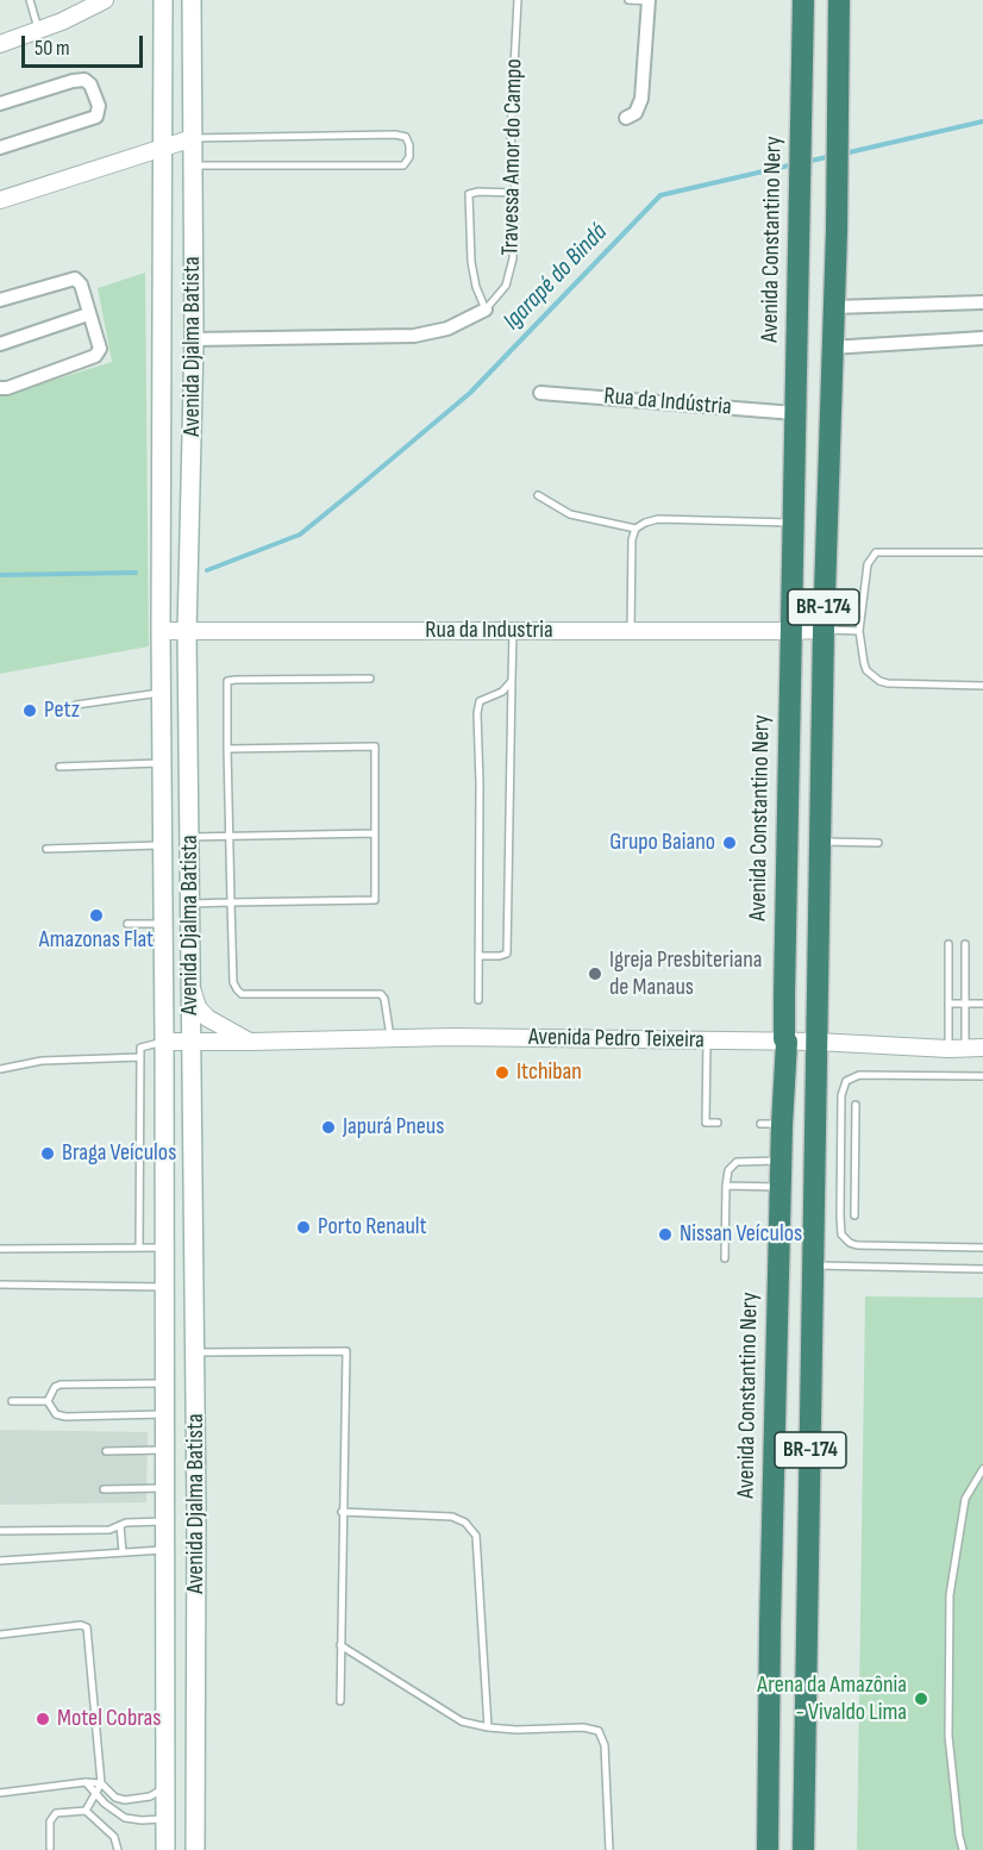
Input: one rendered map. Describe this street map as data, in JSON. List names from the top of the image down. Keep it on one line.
{"streets":{"highway":["Avenida Constantino Nery","BR-174"],"main road":["Avenida Djalma Batista"],"street":["Travessa Amor do Campo","Rua da Indústria","Rua da Industria","Avenida Pedro Teixeira"]},"crossings":[["Travessa Amor do Campo","Avenida Djalma Batista"],["Avenida Constantino Nery","Rua da Indústria"],["Avenida Constantino Nery","Rua da Industria"],["Avenida Constantino Nery","Avenida Pedro Teixeira"],["Avenida Djalma Batista","Rua da Industria"],["Avenida Djalma Batista","Avenida Pedro Teixeira"],["BR-174","Rua da Industria"],["BR-174","Avenida Pedro Teixeira"]],"water":["Igarapé do Bindá"],"places":["Petz","Grupo Baiano","Amazonas Flat","Igreja Presbiteriana de Manaus","Itchiban","Japurá Pneus","Braga Veículos","Porto Renault","Nissan Veículos","Arena da Amazônia - Vivaldo Lima","Motel Cobras"],"scale_bar":"50 m"}
